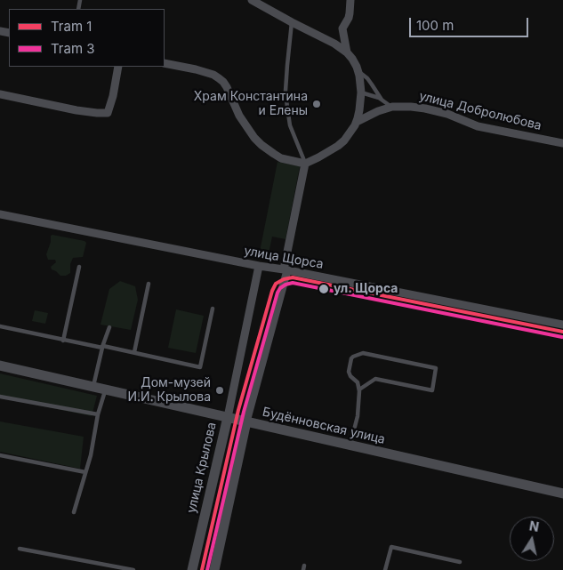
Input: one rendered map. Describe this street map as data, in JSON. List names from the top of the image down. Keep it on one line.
{"streets":{"street":["улица Добролюбова","улица Щорса","Будённовская улица","улица Крылова"]},"crossings":[["улица Щорса","улица Крылова"],["Будённовская улица","улица Крылова"]],"places":["Храм Константина и Елены","ул. Щорса","Дом-музей И.И. Крылова"],"lines":["tram line 1","tram line 3"],"legend":["Tram 1","Tram 3"],"scale_bar":"100 m","north":"top"}
